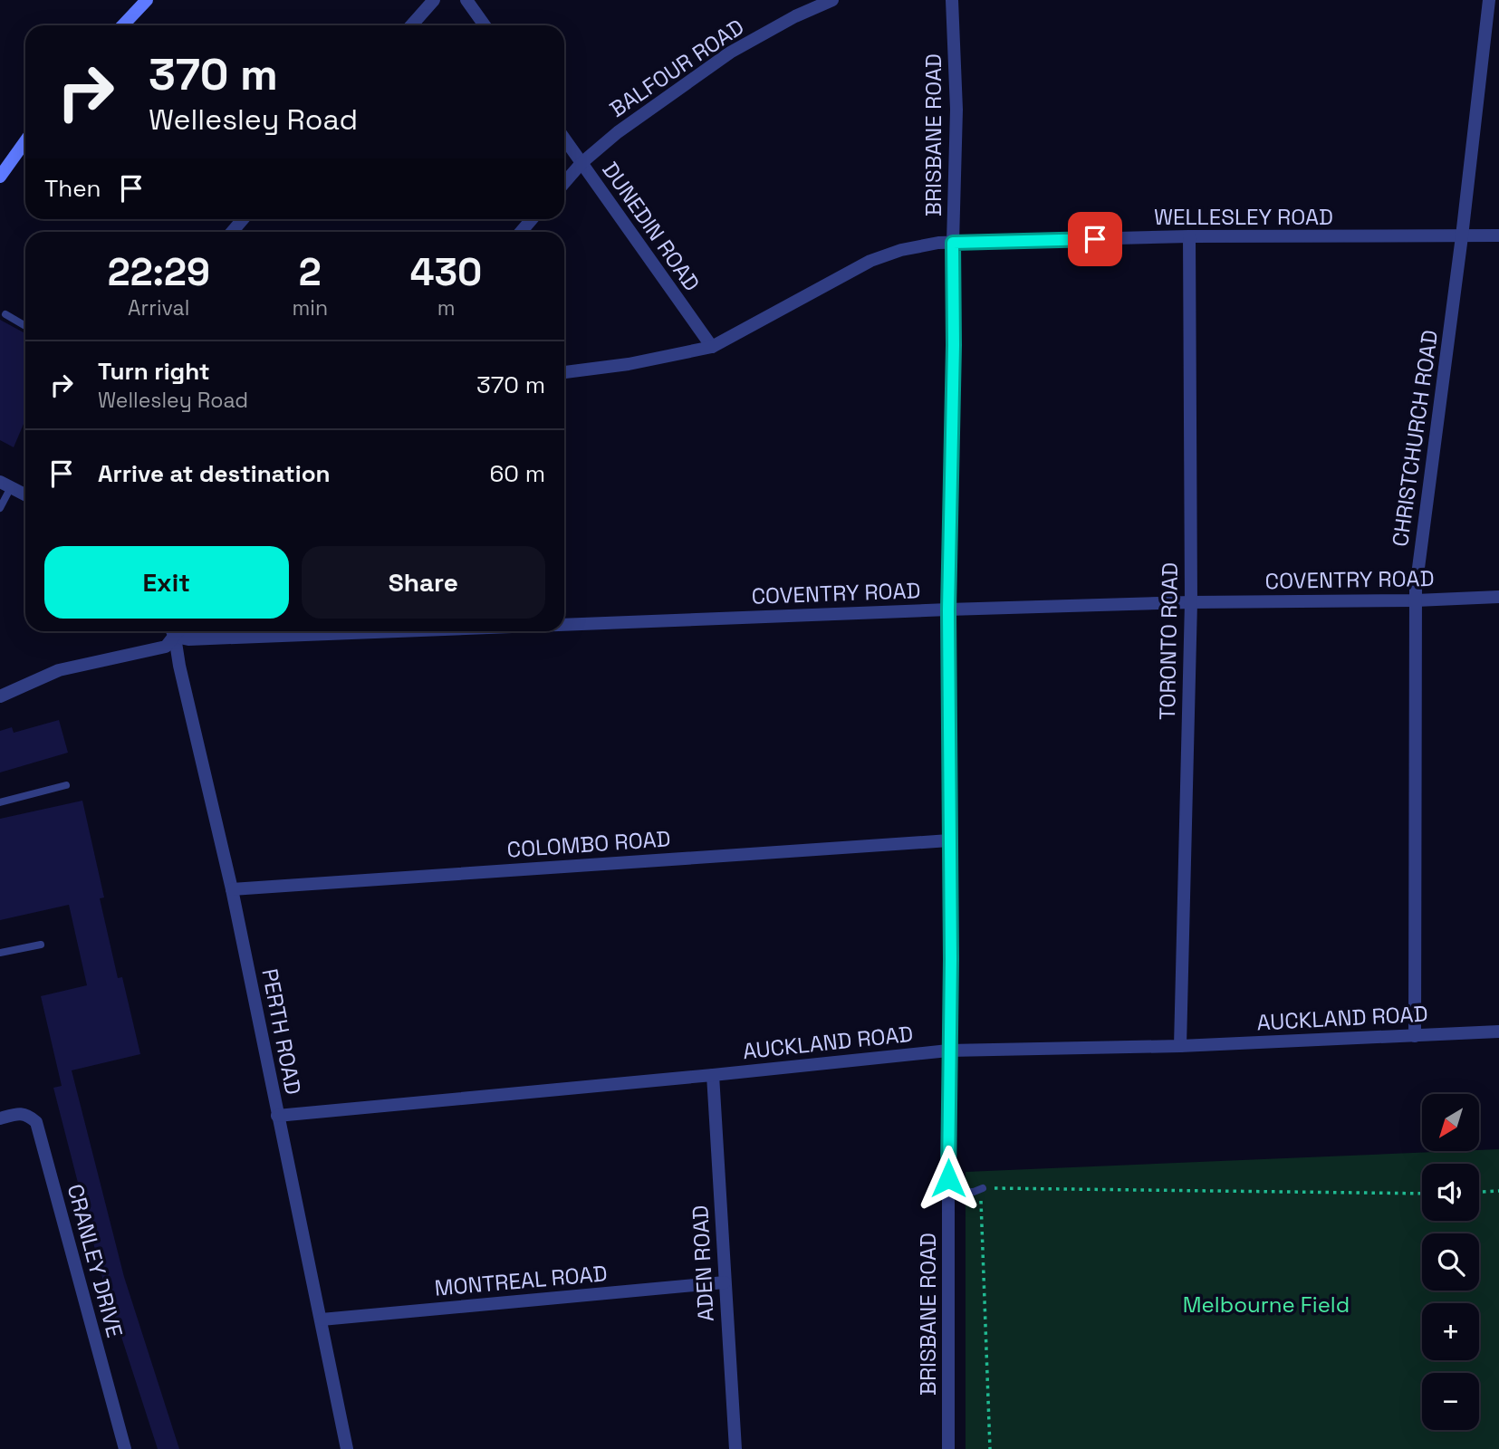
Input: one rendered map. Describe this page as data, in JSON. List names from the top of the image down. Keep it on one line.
{"streets":{"street":["BALFOUR ROAD","BRISBANE ROAD","WELLESLEY ROAD","DUNEDIN ROAD","CHRISTCHURCH ROAD","COVENTRY ROAD","TORONTO ROAD","COLOMBO ROAD","AUCKLAND ROAD","PERTH ROAD","CRANLEY DRIVE","ADEN ROAD","MONTREAL ROAD"]},"crossings":[["BALFOUR ROAD","DUNEDIN ROAD"],["BRISBANE ROAD","WELLESLEY ROAD"],["BRISBANE ROAD","COVENTRY ROAD"],["BRISBANE ROAD","COLOMBO ROAD"],["BRISBANE ROAD","AUCKLAND ROAD"],["WELLESLEY ROAD","DUNEDIN ROAD"],["WELLESLEY ROAD","CHRISTCHURCH ROAD"],["WELLESLEY ROAD","TORONTO ROAD"],["CHRISTCHURCH ROAD","COVENTRY ROAD"],["CHRISTCHURCH ROAD","AUCKLAND ROAD"],["COVENTRY ROAD","TORONTO ROAD"],["TORONTO ROAD","AUCKLAND ROAD"],["COLOMBO ROAD","PERTH ROAD"],["AUCKLAND ROAD","PERTH ROAD"],["AUCKLAND ROAD","ADEN ROAD"],["PERTH ROAD","MONTREAL ROAD"],["ADEN ROAD","MONTREAL ROAD"]],"parks":["Melbourne Field"],"north":"bottom left","page":{"turn":["370 m","Wellesley Road"],"then":"Then","eta":["22:29","Arrival","2","min","430","m"],"list":[{"name":"Turn right","note":"Wellesley Road","value":"370 m"},{"name":"Arrive at destination","value":"60 m"}],"buttons":["Exit","Share"],"map_buttons":["+","−"]}}
